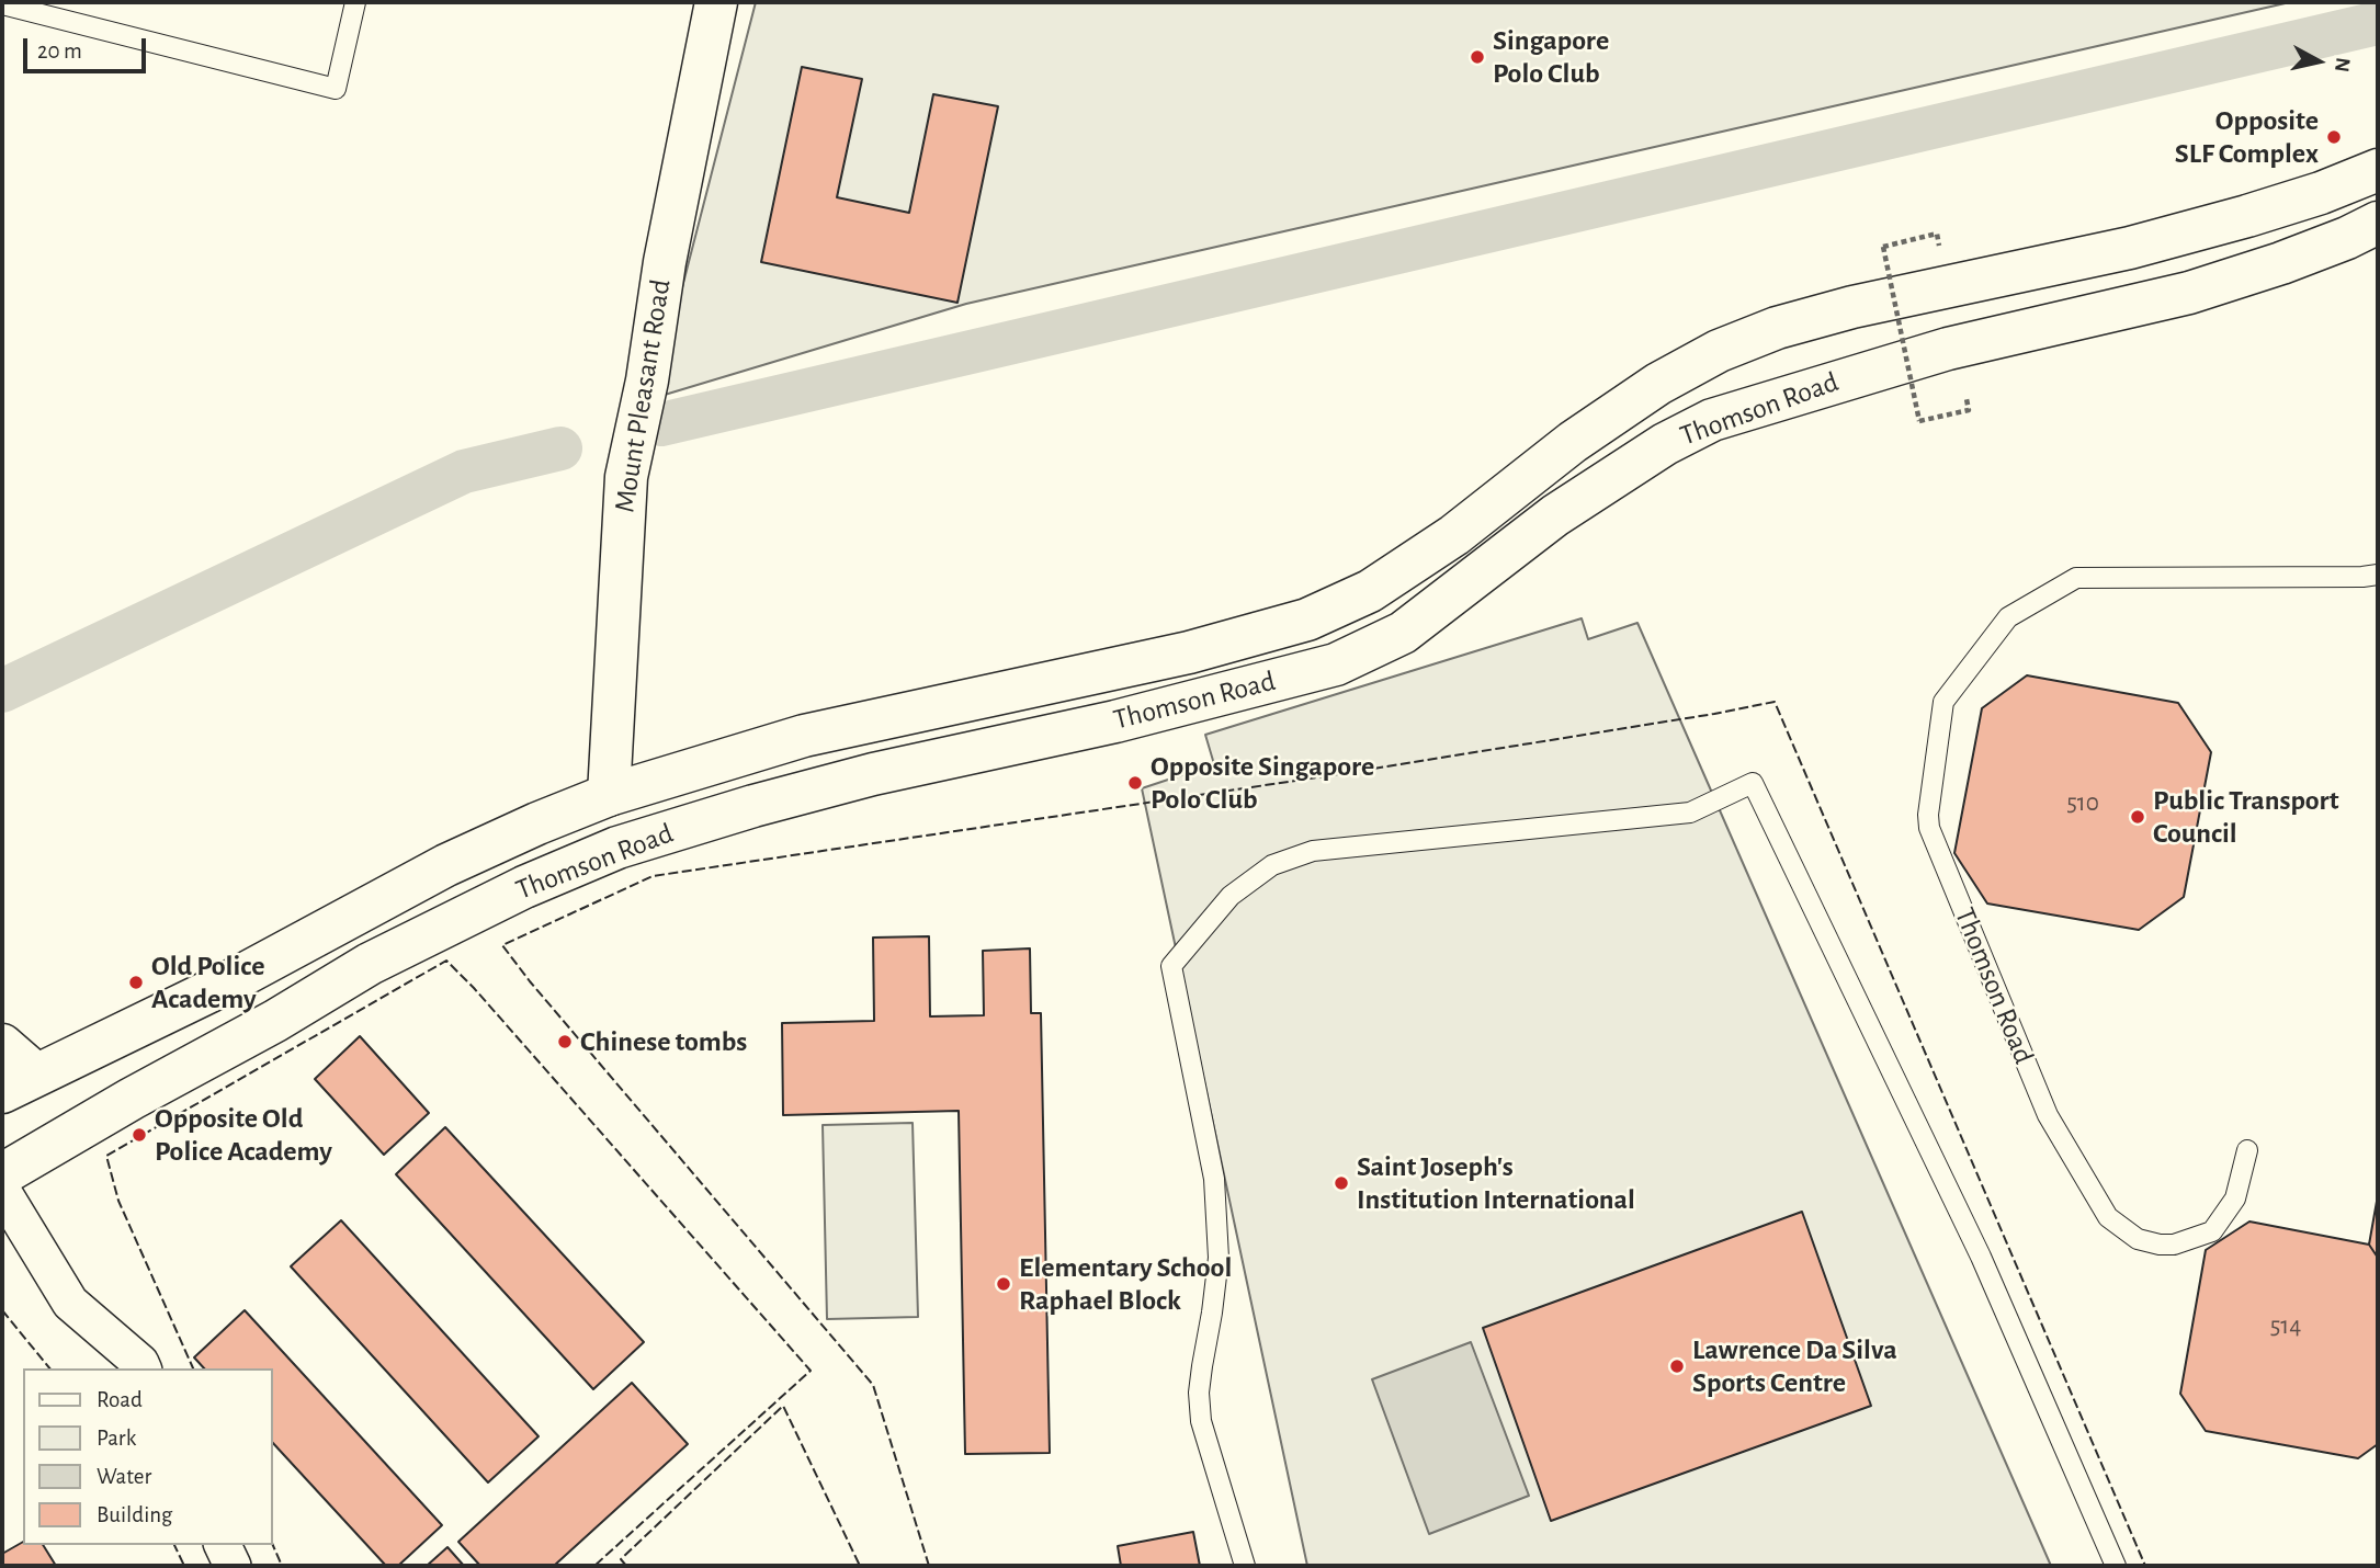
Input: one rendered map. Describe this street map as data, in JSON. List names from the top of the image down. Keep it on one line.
{"streets":{"main road":["Mount Pleasant Road","Thomson Road"]},"crossings":[["Mount Pleasant Road","Thomson Road"]],"places":["Singapore Polo Club","Opposite SLF Complex","Opposite Singapore Polo Club","Public Transport Council","Old Police Academy","Chinese tombs","Opposite Old Police Academy","Saint Joseph's Institution International","Elementary School Raphael Block","Lawrence Da Silva Sports Centre"],"house_numbers":["510","514"],"legend":["Road","Park","Water","Building"],"scale_bar":"20 m","north":"right"}
